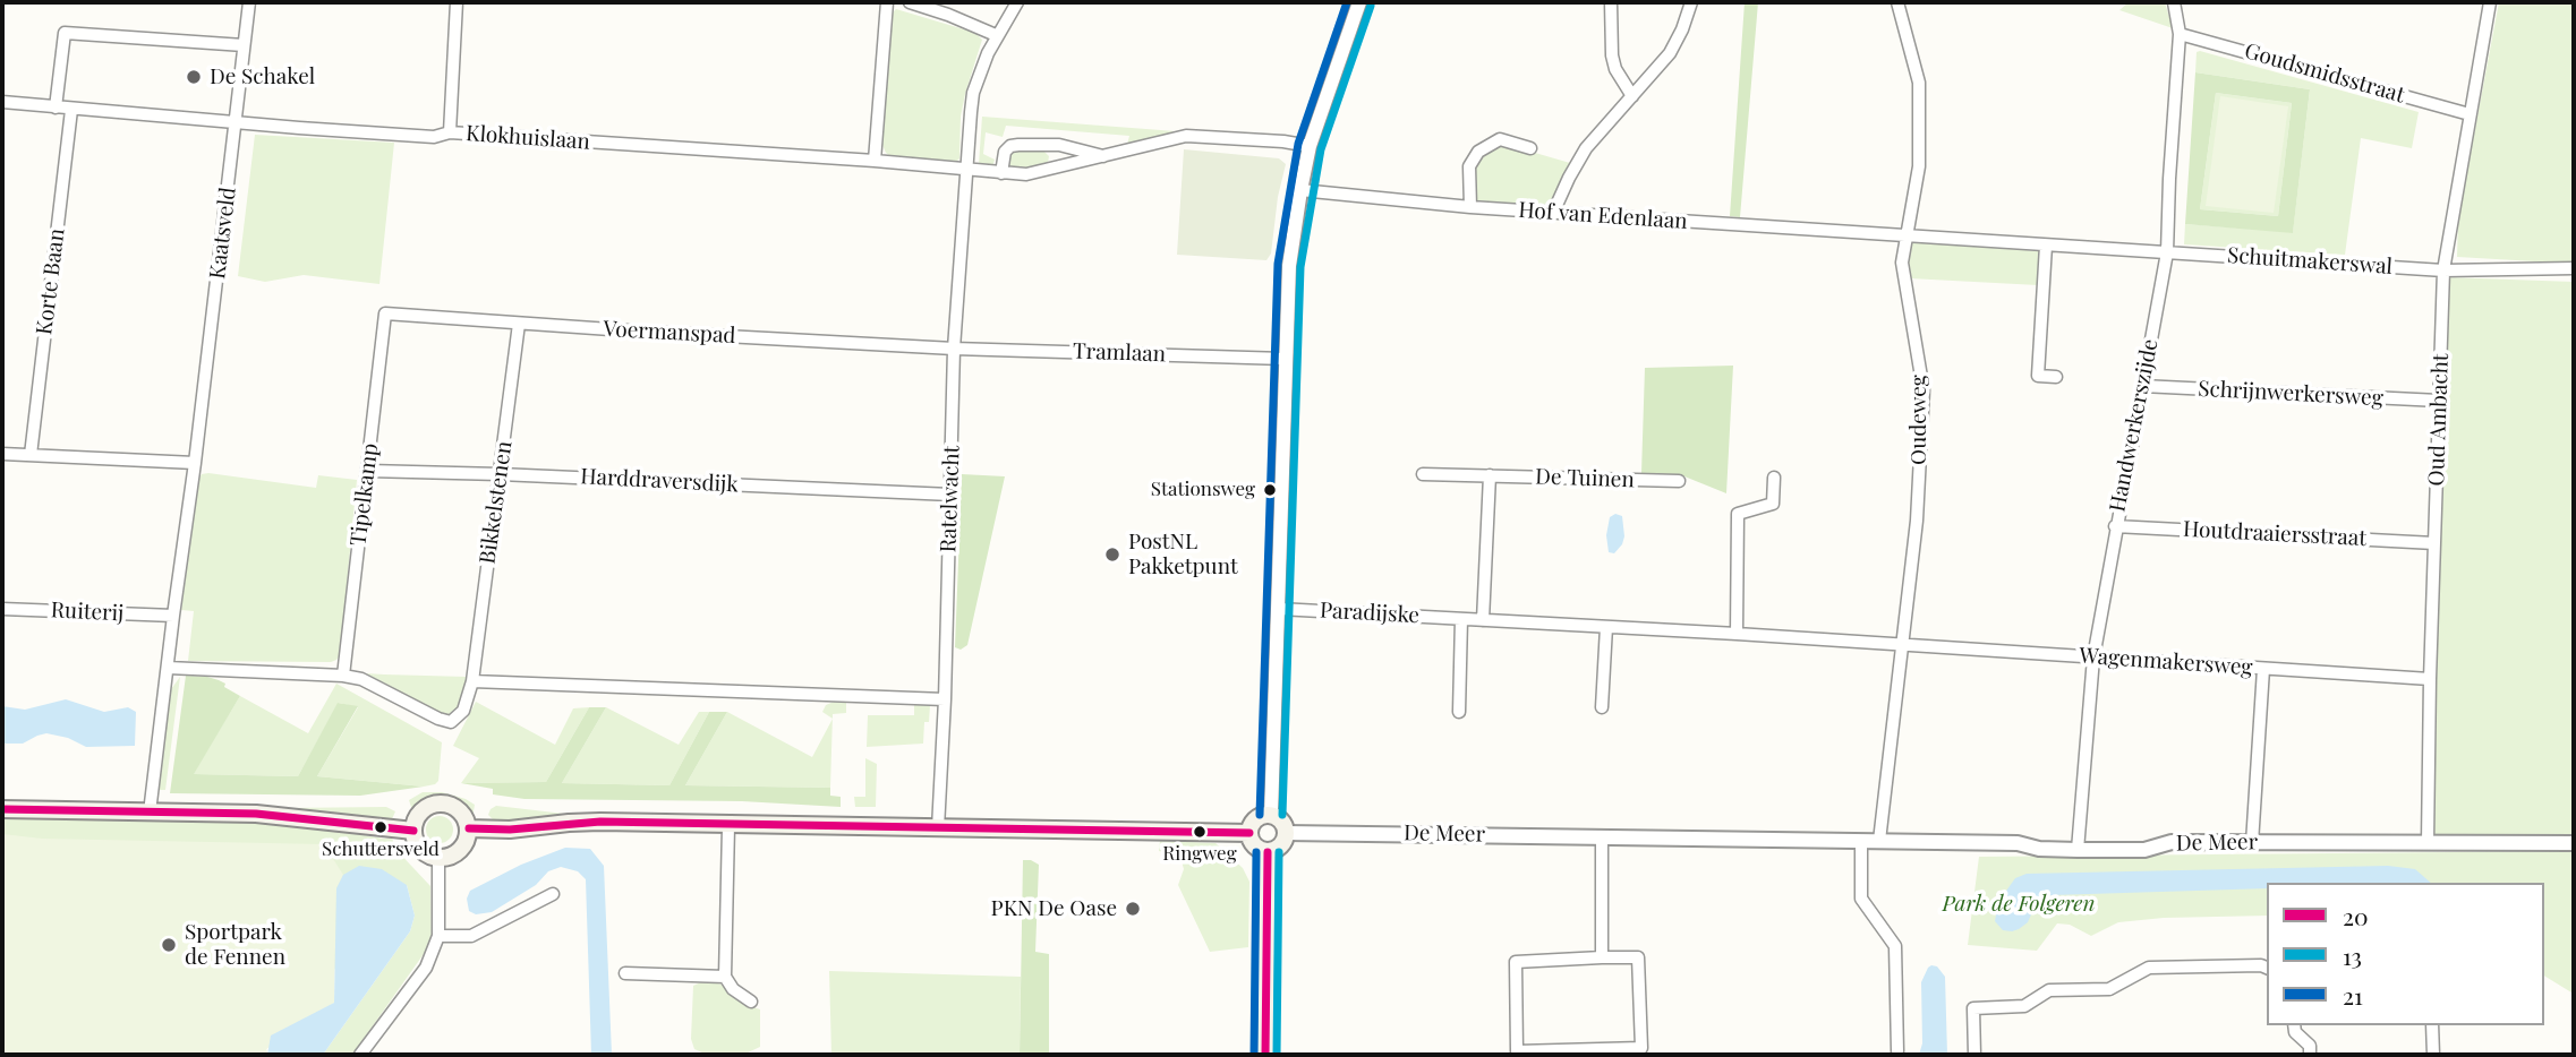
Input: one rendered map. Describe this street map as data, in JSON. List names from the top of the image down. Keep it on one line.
{"streets":{"street":["Goudsmidsstraat","Klokhuislaan","Hof van Edenlaan","Kaatsveld","Schuitmakerswal","Korte Baan","Voermanspad","Tramlaan","Schrijnwerkersweg","Oudeweg","Oud Ambacht","Handwerkerszijde","De Tuinen","Harddraversdijk","Tipelkamp","Ratelwacht","Bikkelstenen","Houtdraaiersstraat","Ruiterij","Paradijske","Wagenmakersweg","De Meer"]},"crossings":[["Goudsmidsstraat","Oud Ambacht"],["Goudsmidsstraat","Handwerkerszijde"],["Klokhuislaan","Kaatsveld"],["Klokhuislaan","Korte Baan"],["Klokhuislaan","Ratelwacht"],["Hof van Edenlaan","Schuitmakerswal"],["Hof van Edenlaan","Oudeweg"],["Schuitmakerswal","Oudeweg"],["Schuitmakerswal","Oud Ambacht"],["Schuitmakerswal","Handwerkerszijde"],["Voermanspad","Tramlaan"],["Voermanspad","Tipelkamp"],["Voermanspad","Ratelwacht"],["Voermanspad","Bikkelstenen"],["Tramlaan","Ratelwacht"],["Schrijnwerkersweg","Oud Ambacht"],["Schrijnwerkersweg","Handwerkerszijde"],["Oudeweg","Paradijske"],["Oudeweg","Wagenmakersweg"],["Oudeweg","De Meer"],["Oud Ambacht","Houtdraaiersstraat"],["Oud Ambacht","Wagenmakersweg"],["Oud Ambacht","De Meer"],["Handwerkerszijde","Houtdraaiersstraat"],["Handwerkerszijde","Wagenmakersweg"],["Handwerkerszijde","De Meer"],["Harddraversdijk","Tipelkamp"],["Harddraversdijk","Ratelwacht"],["Harddraversdijk","Bikkelstenen"],["Paradijske","Wagenmakersweg"]],"parks":["Park de Folgeren"],"places":["De Schakel","Stationsweg","PostNL Pakketpunt","Schuttersveld","Ringweg","PKN De Oase","Sportpark de Fennen"],"lines":["transit line 21","transit line 13","transit line 20"],"legend":["20","13","21"]}
